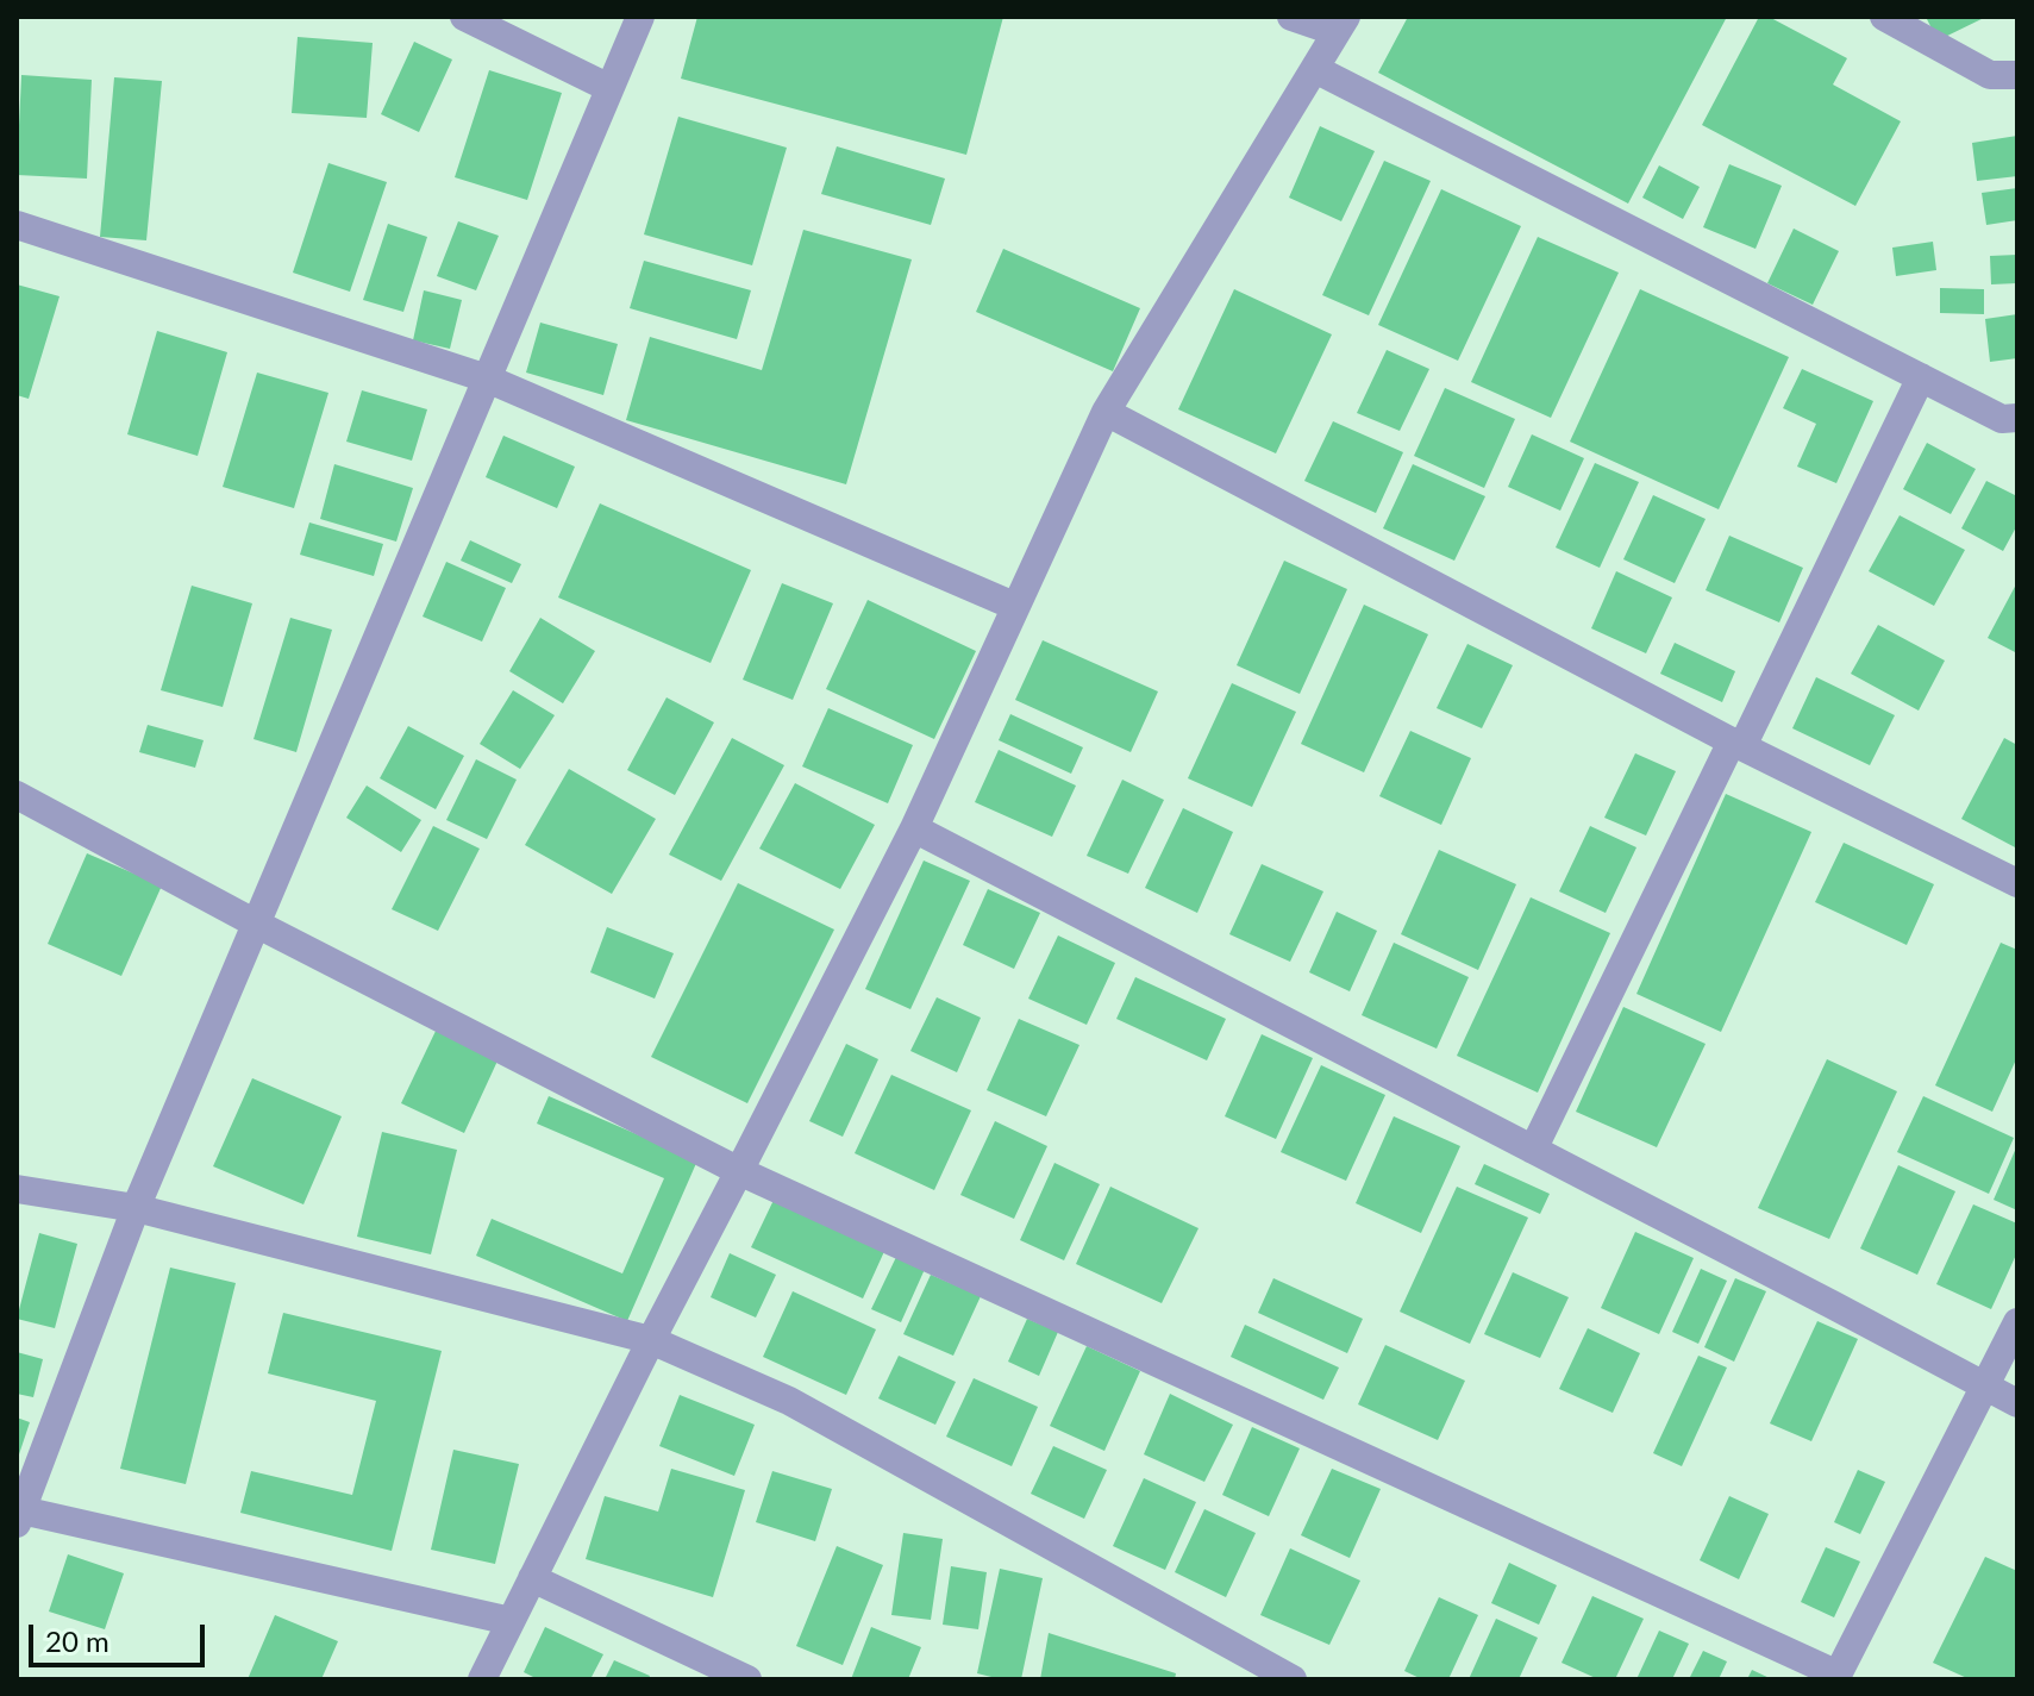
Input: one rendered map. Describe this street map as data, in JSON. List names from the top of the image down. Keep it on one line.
{"scale_bar":"20 m"}
